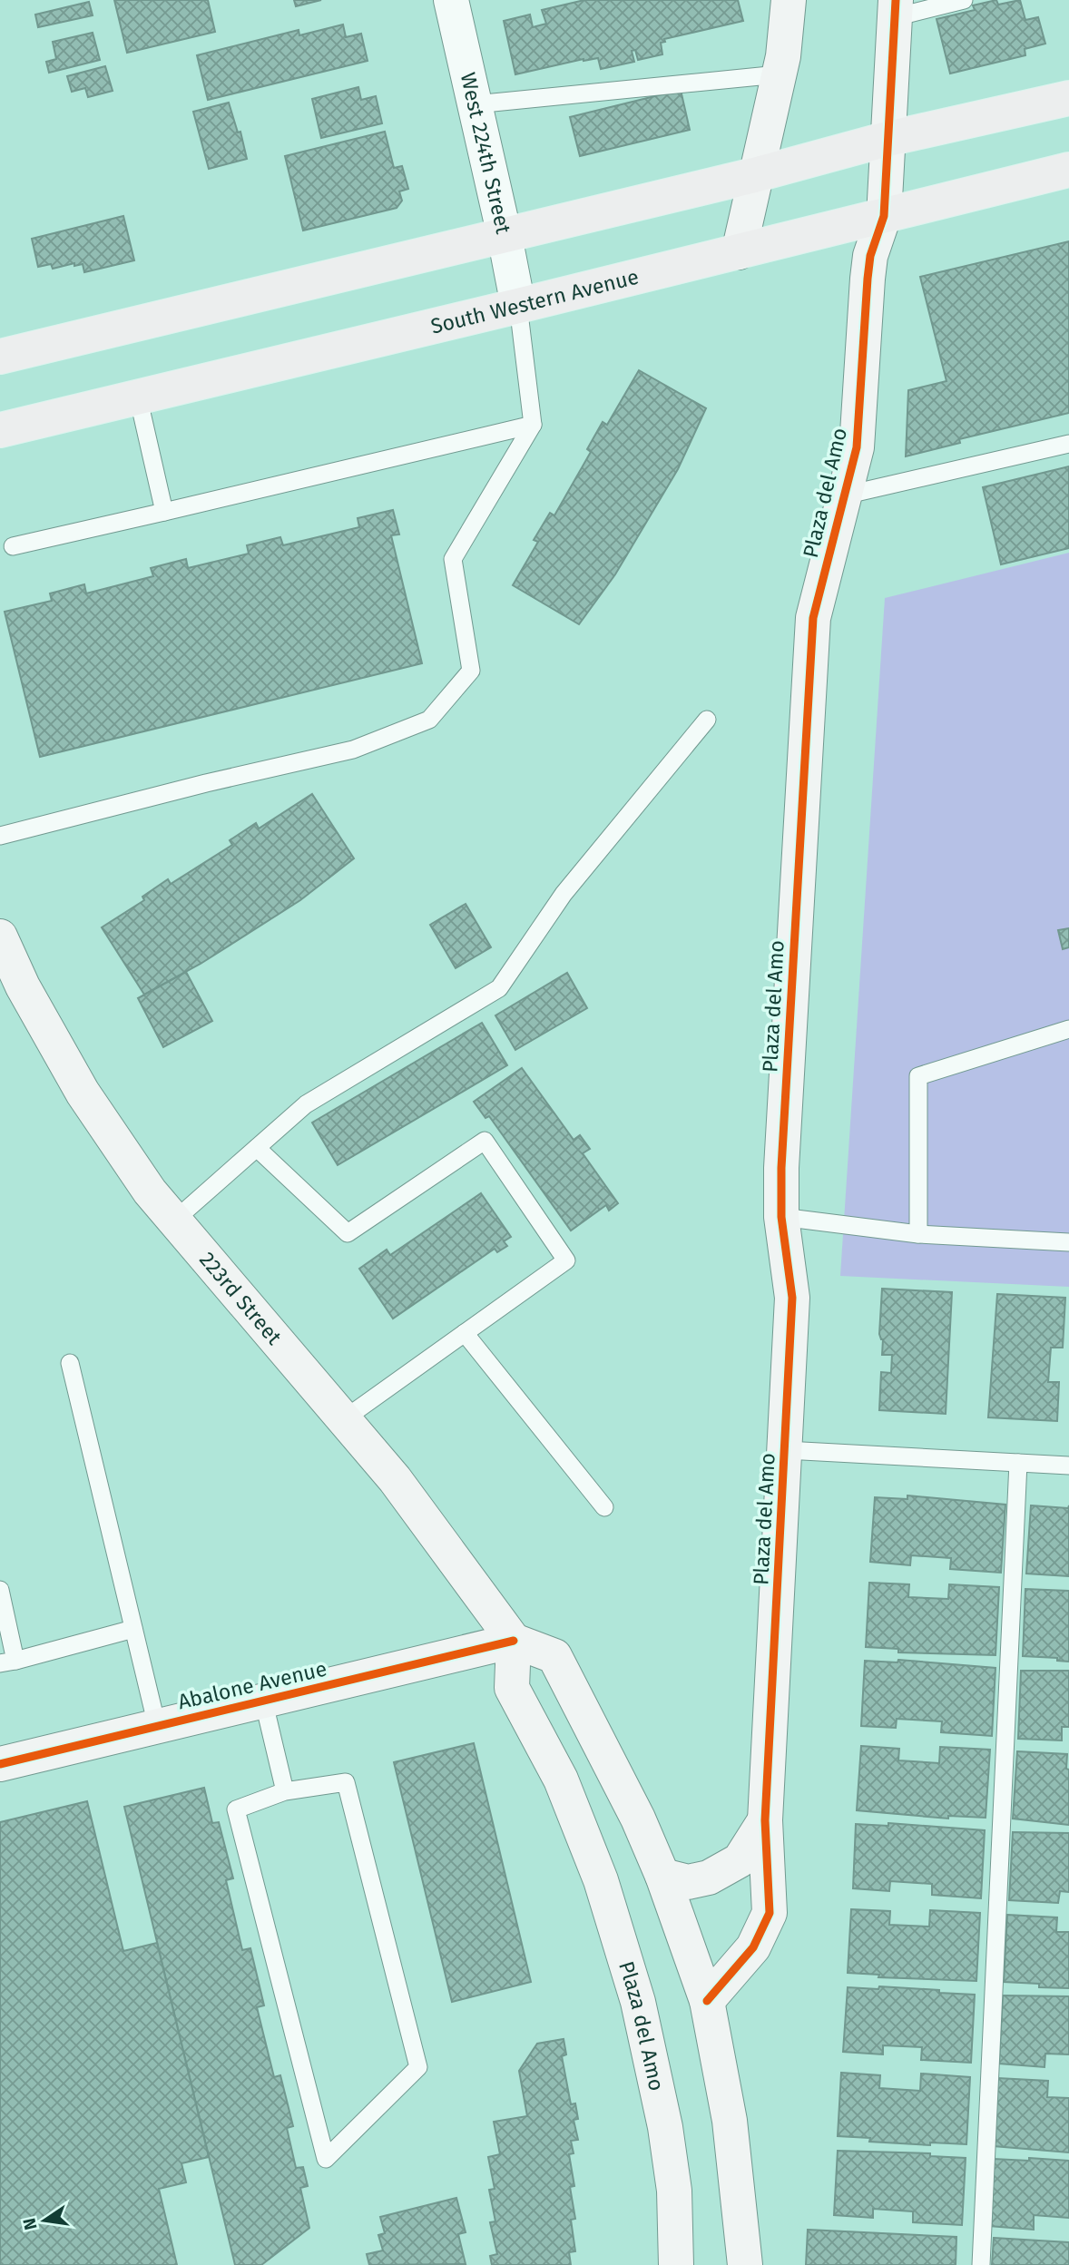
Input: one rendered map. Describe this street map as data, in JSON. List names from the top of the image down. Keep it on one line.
{"streets":{"main road":["South Western Avenue"],"street":["West 224th Street","Plaza del Amo","223rd Street","Abalone Avenue"]},"crossings":[["West 224th Street","South Western Avenue"],["South Western Avenue","Plaza del Amo"],["Plaza del Amo","223rd Street"],["Plaza del Amo","Abalone Avenue"],["223rd Street","Abalone Avenue"]],"north":"left"}
